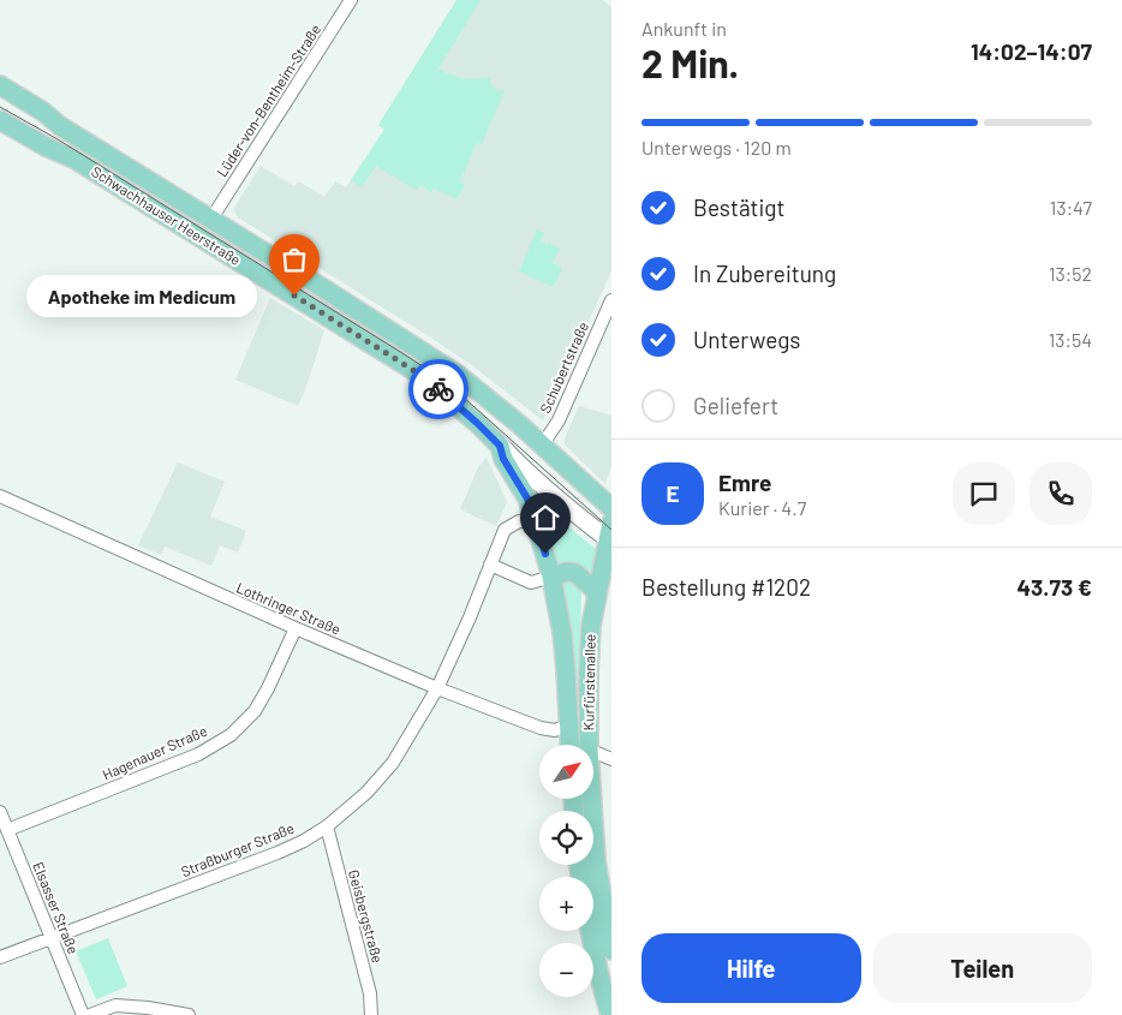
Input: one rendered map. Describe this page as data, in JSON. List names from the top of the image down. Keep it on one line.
{"streets":{"main road":["Schwachhauser Heerstraße","Kurfürstenallee"],"street":["Lüder-von-Bentheim-Straße","Schubertstraße","Lothringer Straße","Hagenauer Straße","Straßburger Straße","Elsasser Straße","Geisbergstraße"]},"crossings":[["Lüder-von-Bentheim-Straße","Schwachhauser Heerstraße"],["Schwachhauser Heerstraße","Schubertstraße"],["Schwachhauser Heerstraße","Kurfürstenallee"],["Lothringer Straße","Kurfürstenallee"],["Lothringer Straße","Hagenauer Straße"],["Lothringer Straße","Straßburger Straße"],["Kurfürstenallee","Straßburger Straße"],["Hagenauer Straße","Elsasser Straße"],["Straßburger Straße","Elsasser Straße"],["Straßburger Straße","Geisbergstraße"]],"places":["Apotheke im Medicum"],"north":"top right","page":{"heading":["2 Min.","Ankunft in","14:02–14:07"],"panel":["Emre","Kurier · 4.7","Bestellung #1202","43.73 €"],"bar":"Unterwegs · 120 m","list":[["Bestätigt","13:47"],["In Zubereitung","13:52"],["Unterwegs","13:54"],"Geliefert"],"bubble":"Apotheke im Medicum","round":"E","map_buttons":["+","−"],"buttons":["Hilfe","Teilen"]}}
